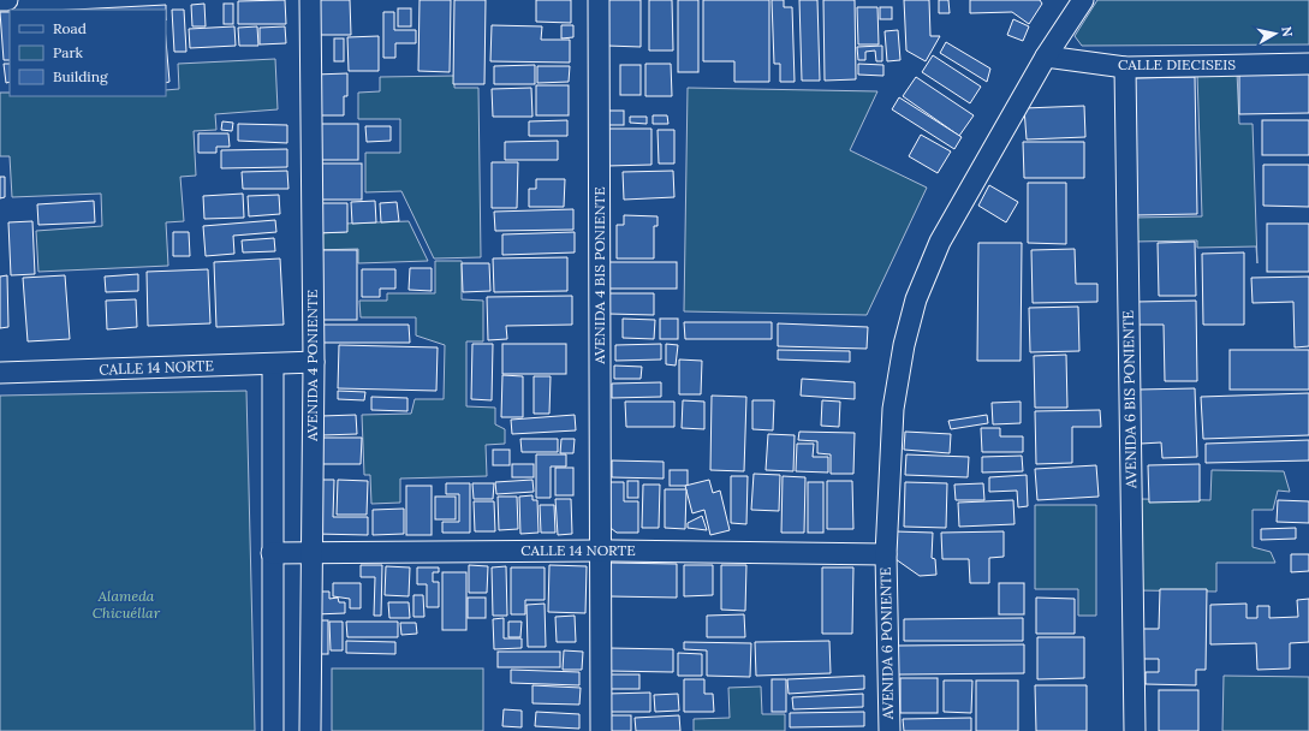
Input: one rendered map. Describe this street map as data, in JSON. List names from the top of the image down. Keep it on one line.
{"streets":{"street":["CALLE DIECISEIS","AVENIDA 4 BIS PONIENTE","AVENIDA 4 PONIENTE","CALLE 14 NORTE","AVENIDA 6 BIS PONIENTE","AVENIDA 6 PONIENTE"]},"crossings":[["CALLE DIECISEIS","AVENIDA 6 BIS PONIENTE"],["AVENIDA 4 BIS PONIENTE","CALLE 14 NORTE"],["AVENIDA 4 PONIENTE","CALLE 14 NORTE"],["CALLE 14 NORTE","AVENIDA 6 PONIENTE"]],"parks":["Alameda Chicuéllar"],"legend":["Road","Park","Building"],"north":"right"}
